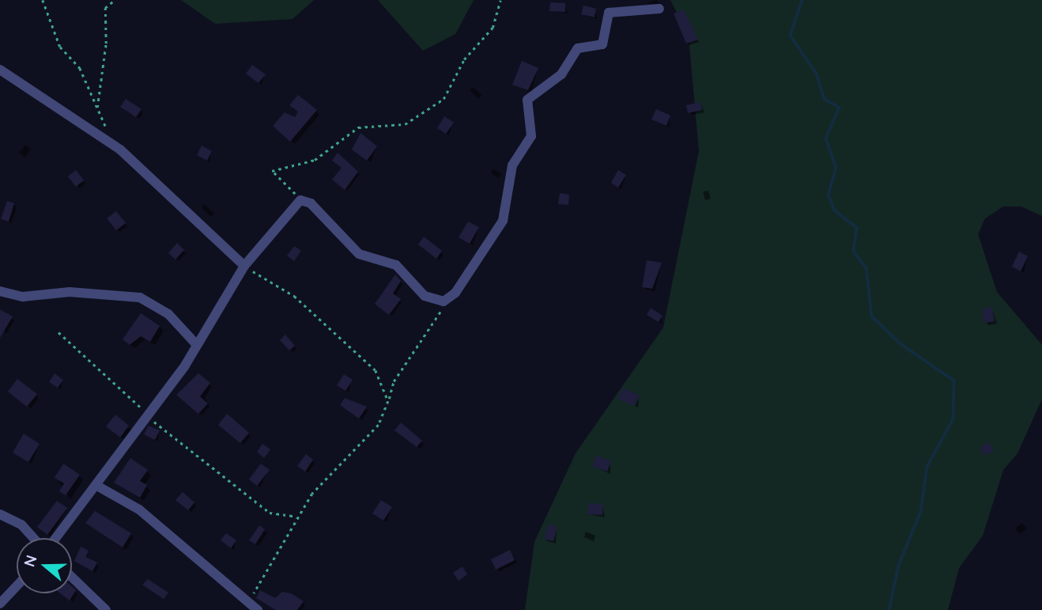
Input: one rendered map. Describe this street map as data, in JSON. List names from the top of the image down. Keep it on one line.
{"north":"left"}
